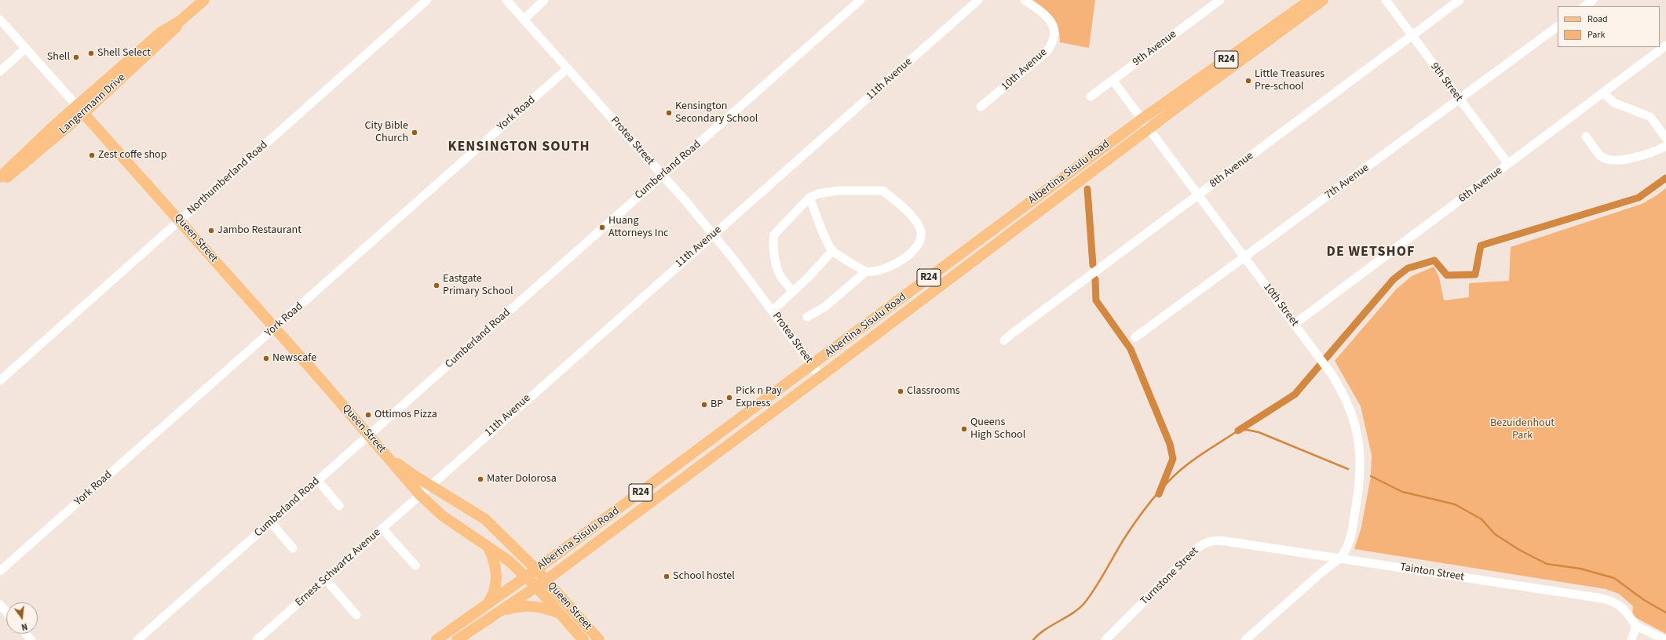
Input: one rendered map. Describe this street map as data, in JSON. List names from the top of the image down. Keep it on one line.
{"streets":{"main road":["R24","Langermann Drive","Albertina Sisulu Road","Queen Street"],"street":["9th Avenue","10th Avenue","11th Avenue","9th Street","York Road","Protea Street","Cumberland Road","8th Avenue","Northumberland Road","7th Avenue","6th Avenue","10th Street","Ernest Schwartz Avenue","Tainton Street","Turnstone Street"]},"crossings":[["9th Avenue","10th Street"],["11th Avenue","Protea Street"],["11th Avenue","Queen Street"],["11th Avenue","Ernest Schwartz Avenue"],["9th Street","8th Avenue"],["9th Street","7th Avenue"],["9th Street","6th Avenue"],["Langermann Drive","Queen Street"],["York Road","Protea Street"],["York Road","Queen Street"],["Protea Street","Cumberland Road"],["Protea Street","Albertina Sisulu Road"],["Cumberland Road","Queen Street"],["8th Avenue","10th Street"],["Albertina Sisulu Road","Queen Street"],["Albertina Sisulu Road","10th Street"],["Northumberland Road","Queen Street"],["7th Avenue","10th Street"],["6th Avenue","10th Street"],["Queen Street","Ernest Schwartz Avenue"],["10th Street","Tainton Street"],["10th Street","Turnstone Street"],["Tainton Street","Turnstone Street"]],"districts":["KENSINGTON SOUTH","DE WETSHOF"],"parks":["Bezuidenhout Park"],"places":["Shell Select","Shell","Little Treasures Pre-school","Kensington Secondary School","City Bible Church","Zest coffe shop","Huang Attorneys Inc","Jambo Restaurant","Eastgate Primary School","Newscafe","Classrooms","Pick n Pay Express","BP","Ottimos Pizza","Queens High School","Mater Dolorosa","School hostel"],"legend":["Road","Park"],"north":"bottom"}
